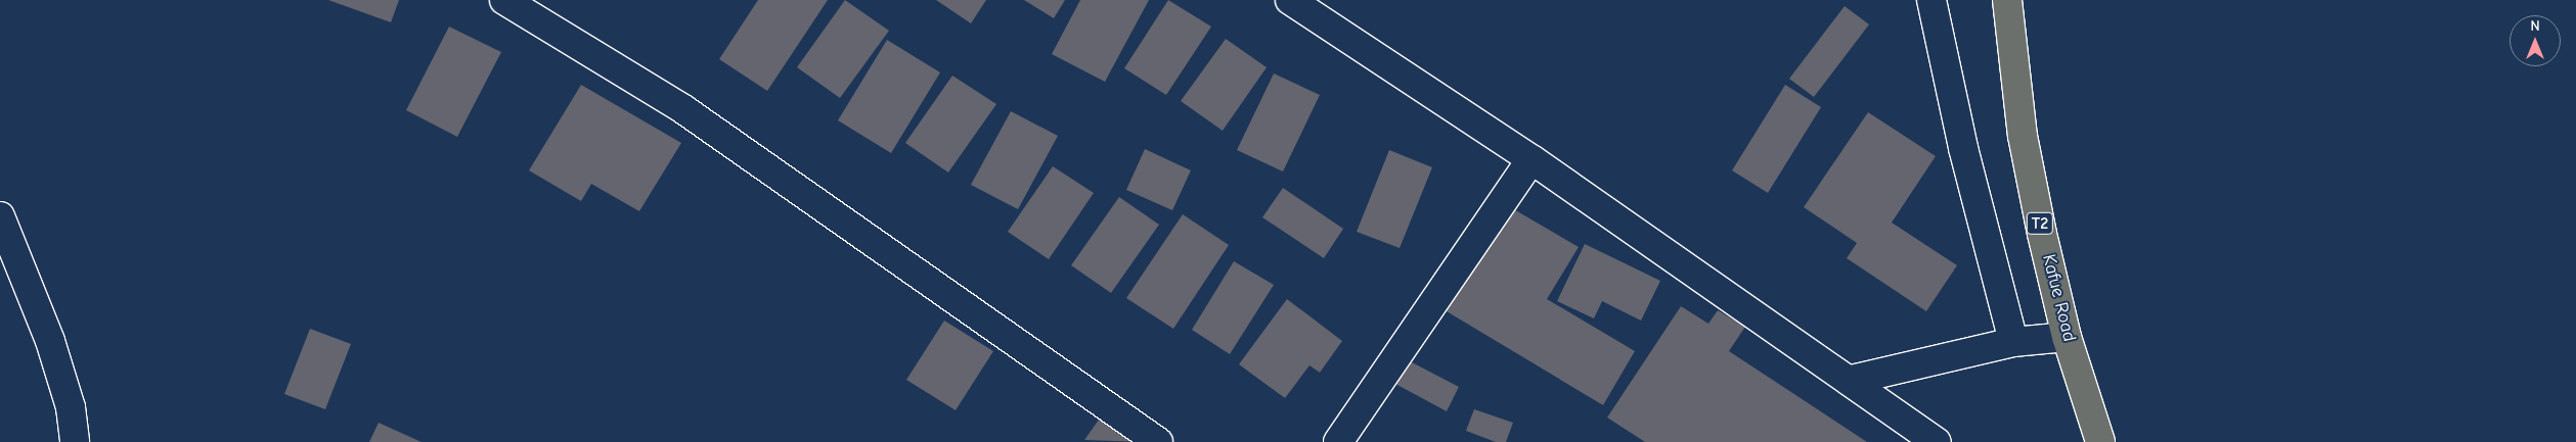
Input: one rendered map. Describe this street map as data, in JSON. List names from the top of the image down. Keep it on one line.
{"streets":{"highway":["T2","Kafue Road"]},"north":"top"}
